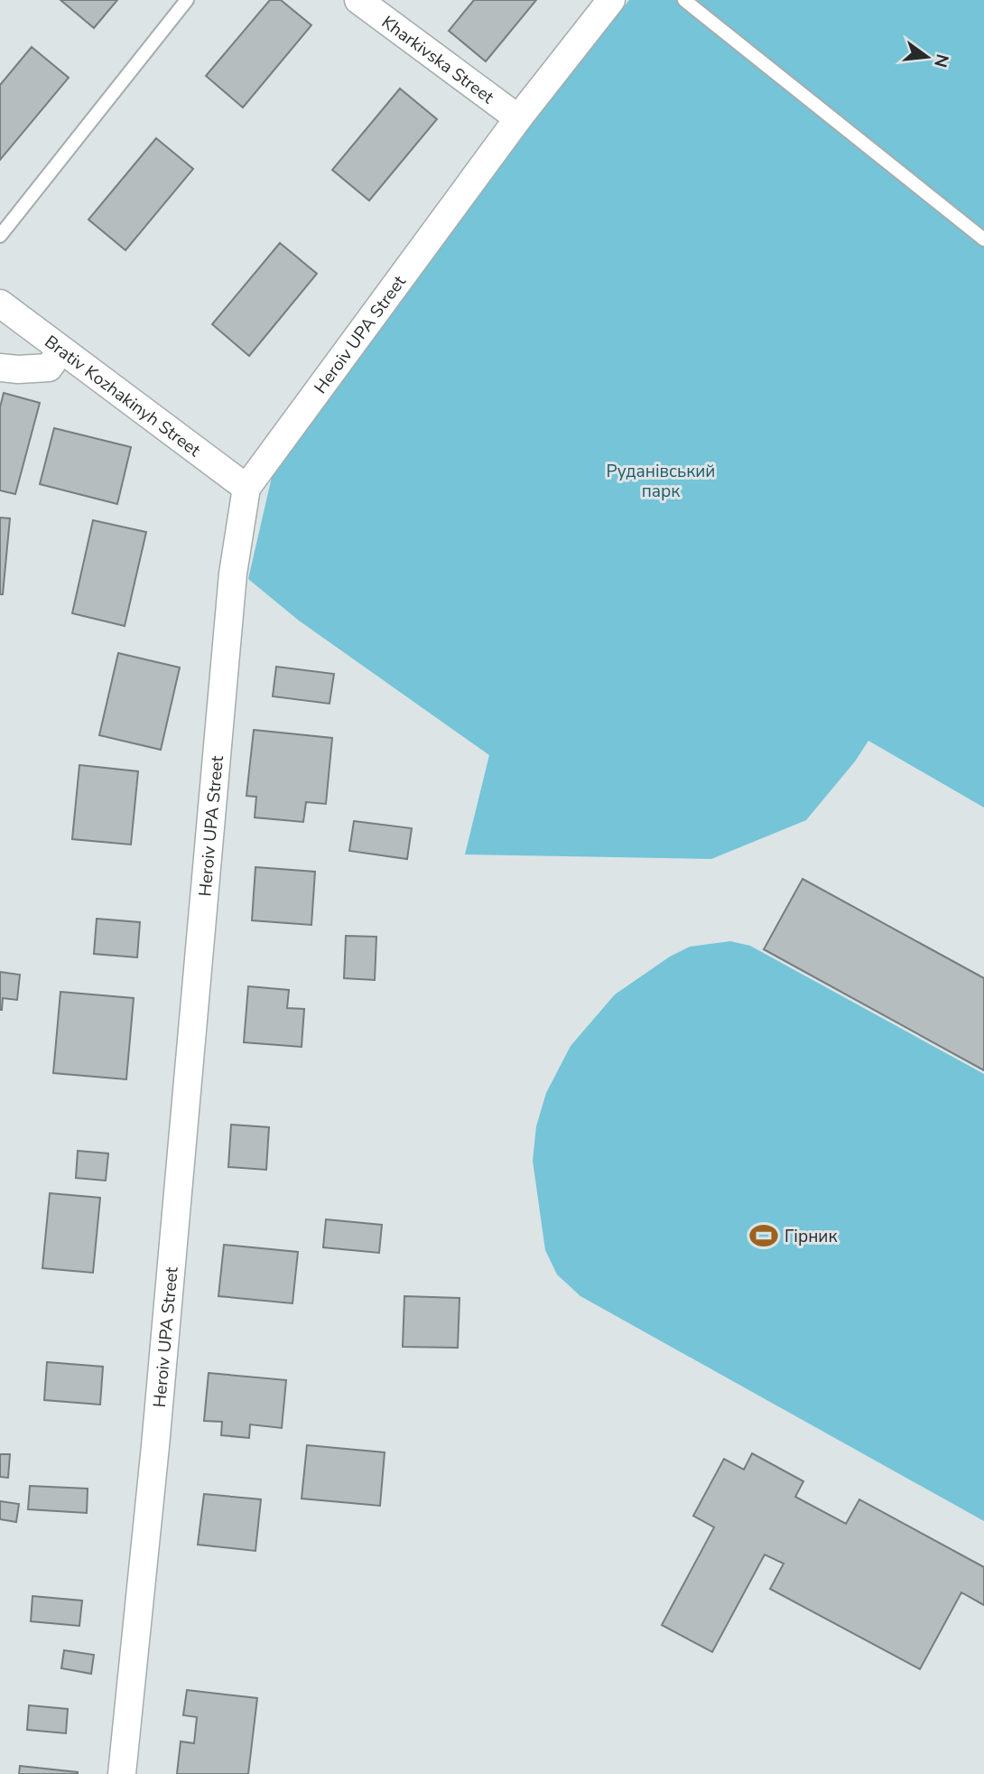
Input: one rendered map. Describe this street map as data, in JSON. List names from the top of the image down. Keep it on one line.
{"streets":{"street":["Kharkivska Street","Heroiv UPA Street","Brativ Kozhakinyh Street"]},"crossings":[["Kharkivska Street","Heroiv UPA Street"],["Heroiv UPA Street","Brativ Kozhakinyh Street"]],"parks":["Руданівський парк"],"places":{"sports":["Гірник"]},"north":"right"}
